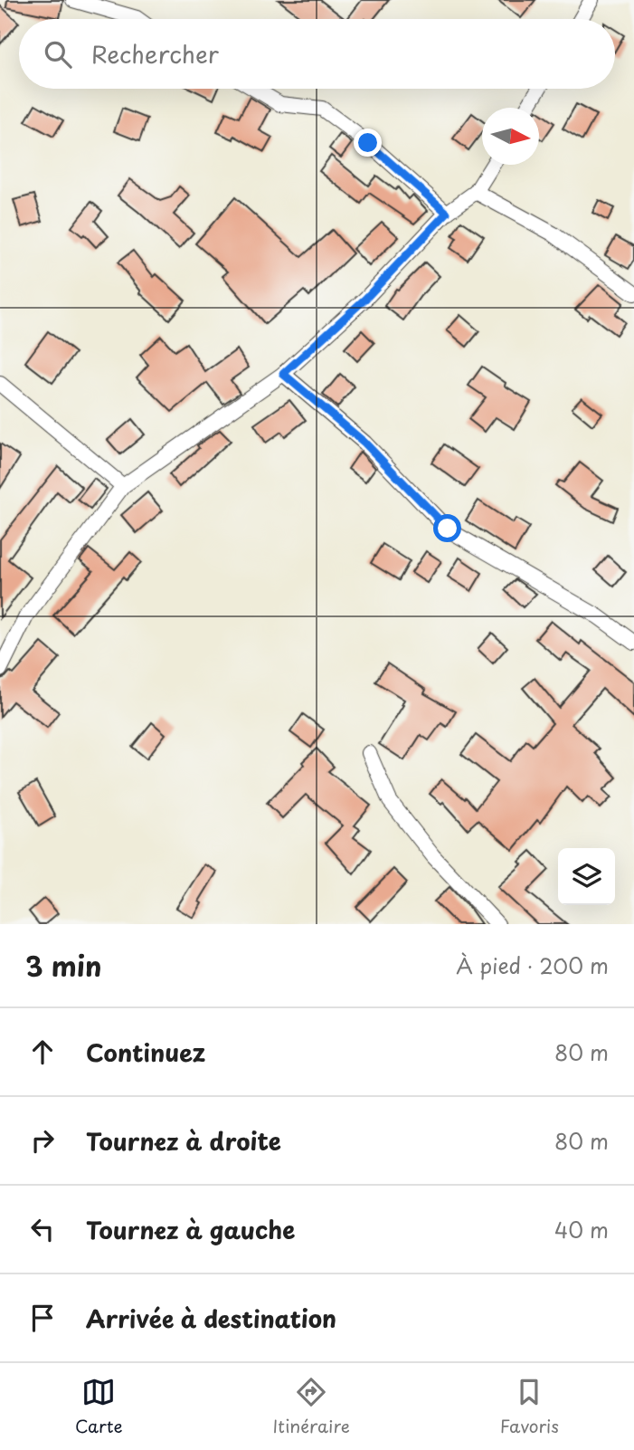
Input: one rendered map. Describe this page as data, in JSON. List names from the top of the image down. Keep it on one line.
{"north":"right","page":{"search":"Rechercher","heading":["3 min","À pied · 200 m"],"list":[["Continuez","80 m"],["Tournez à droite","80 m"],["Tournez à gauche","40 m"],"Arrivée à destination"],"nav":["Carte","Itinéraire","Favoris"]}}
